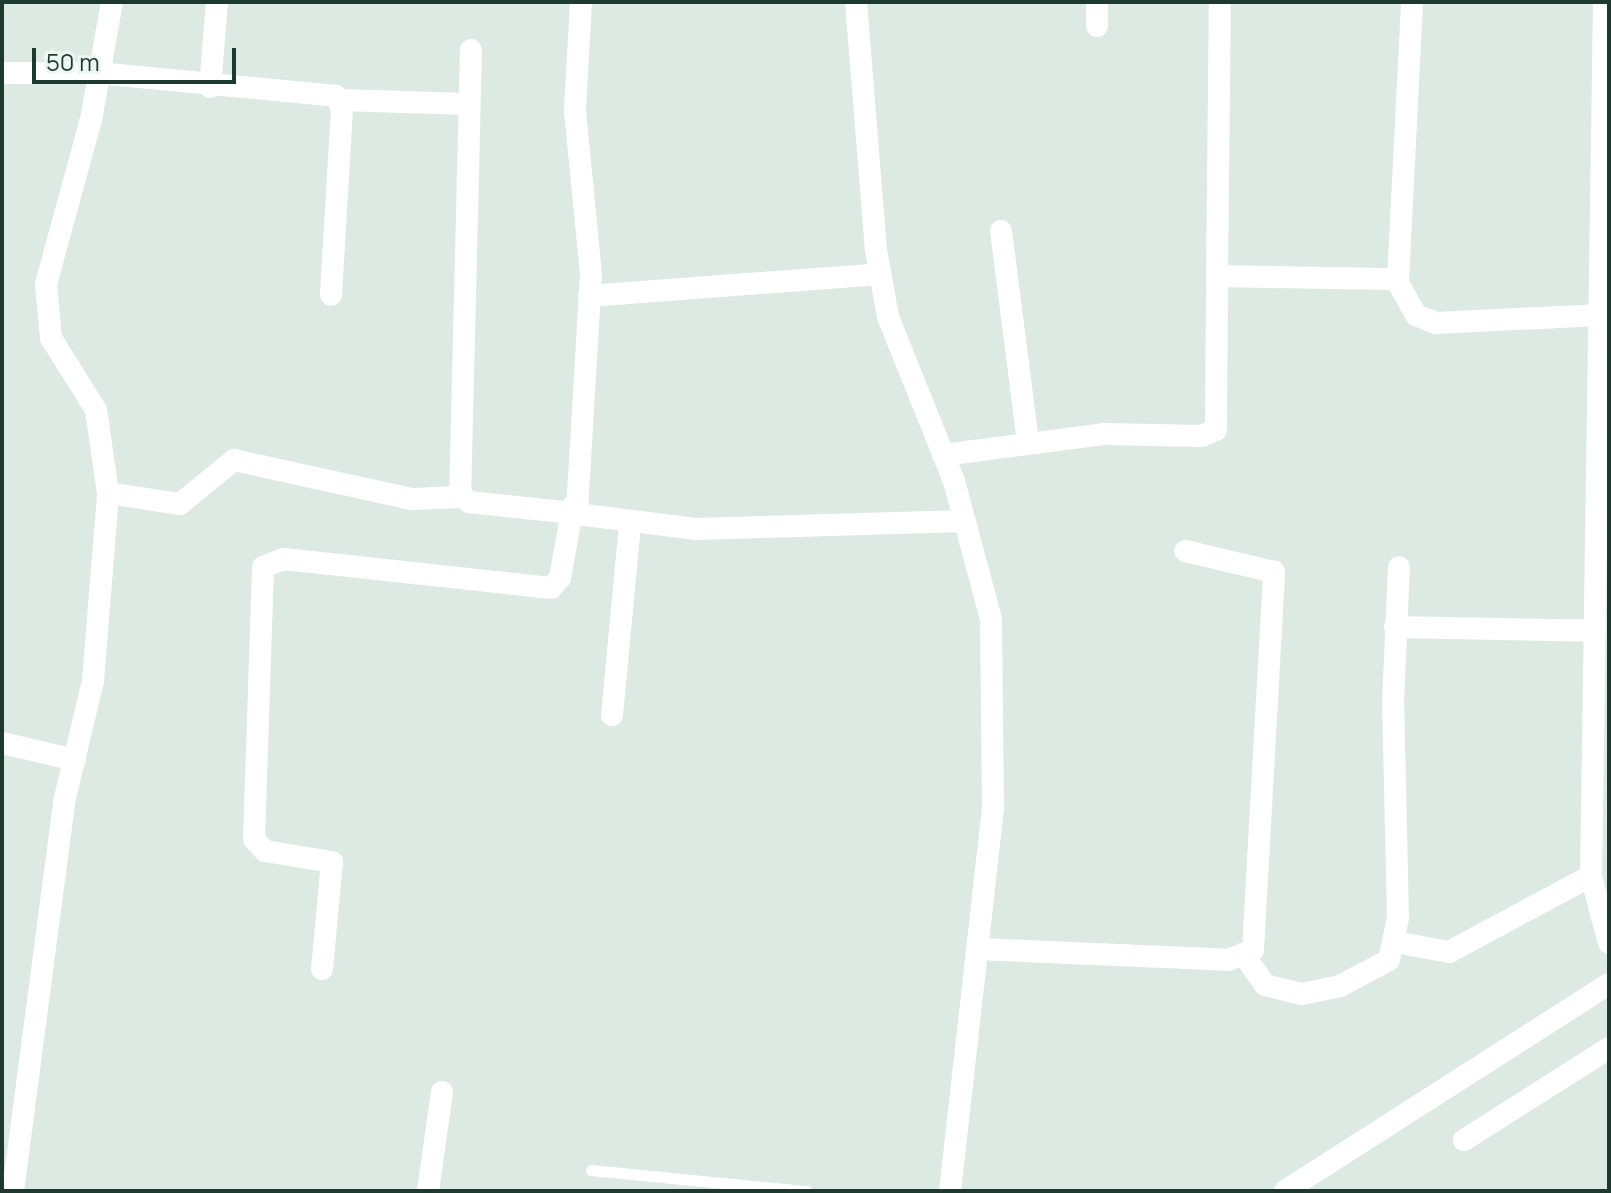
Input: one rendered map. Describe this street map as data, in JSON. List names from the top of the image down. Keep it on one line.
{"scale_bar":"50 m"}
